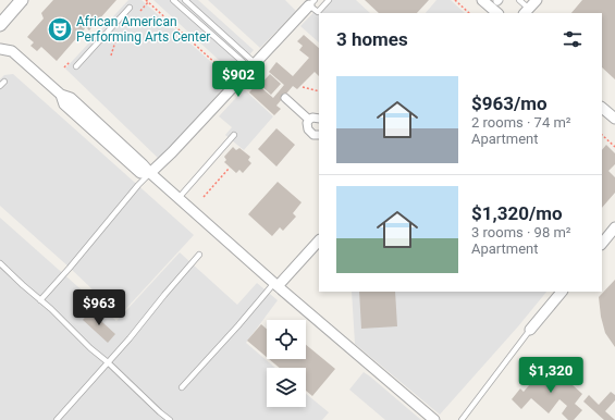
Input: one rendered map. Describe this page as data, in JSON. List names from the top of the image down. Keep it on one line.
{"places":{"theatre":["African American Performing Arts Center"]},"page":{"heading":"3 homes","price":["$902","$963","$1,320"],"list":[{"name":"$963/mo","note":"2 rooms · 74 m² · Apartment"},{"name":"$1,320/mo","note":"3 rooms · 98 m² · Apartment"}]}}
